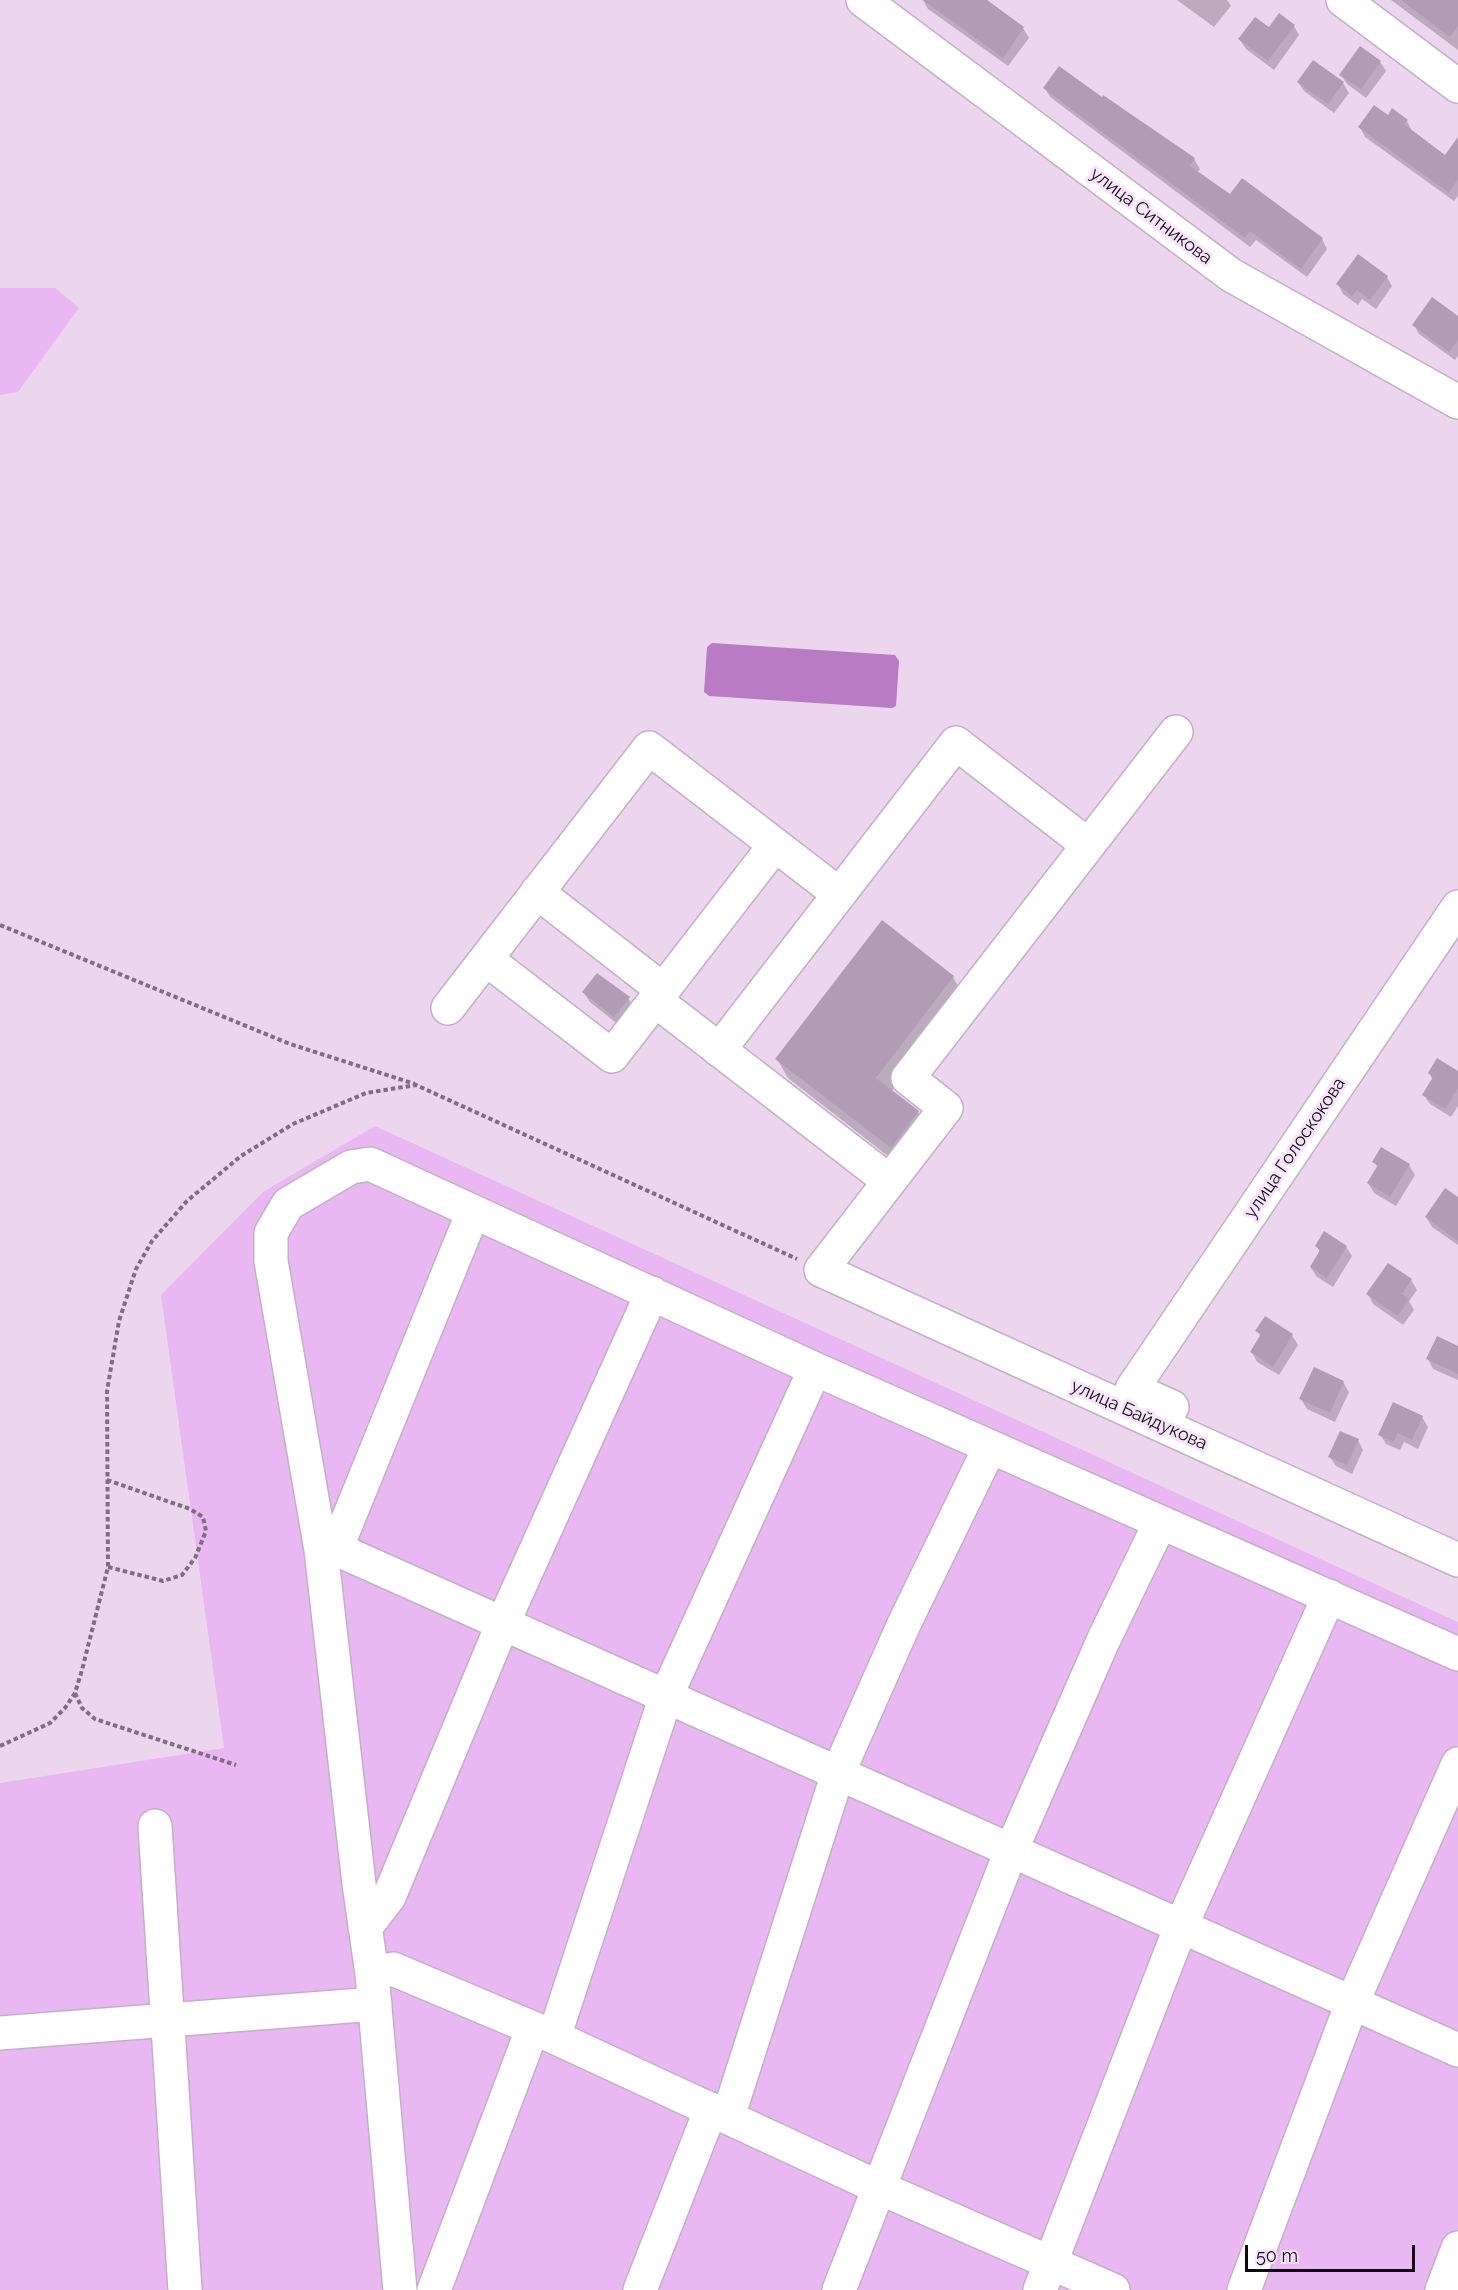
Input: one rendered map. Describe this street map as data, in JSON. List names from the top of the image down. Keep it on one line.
{"streets":{"street":["улица Ситникова","улица Голоскокова","улица Байдукова"]},"crossings":[["улица Голоскокова","улица Байдукова"]],"scale_bar":"50 m"}
